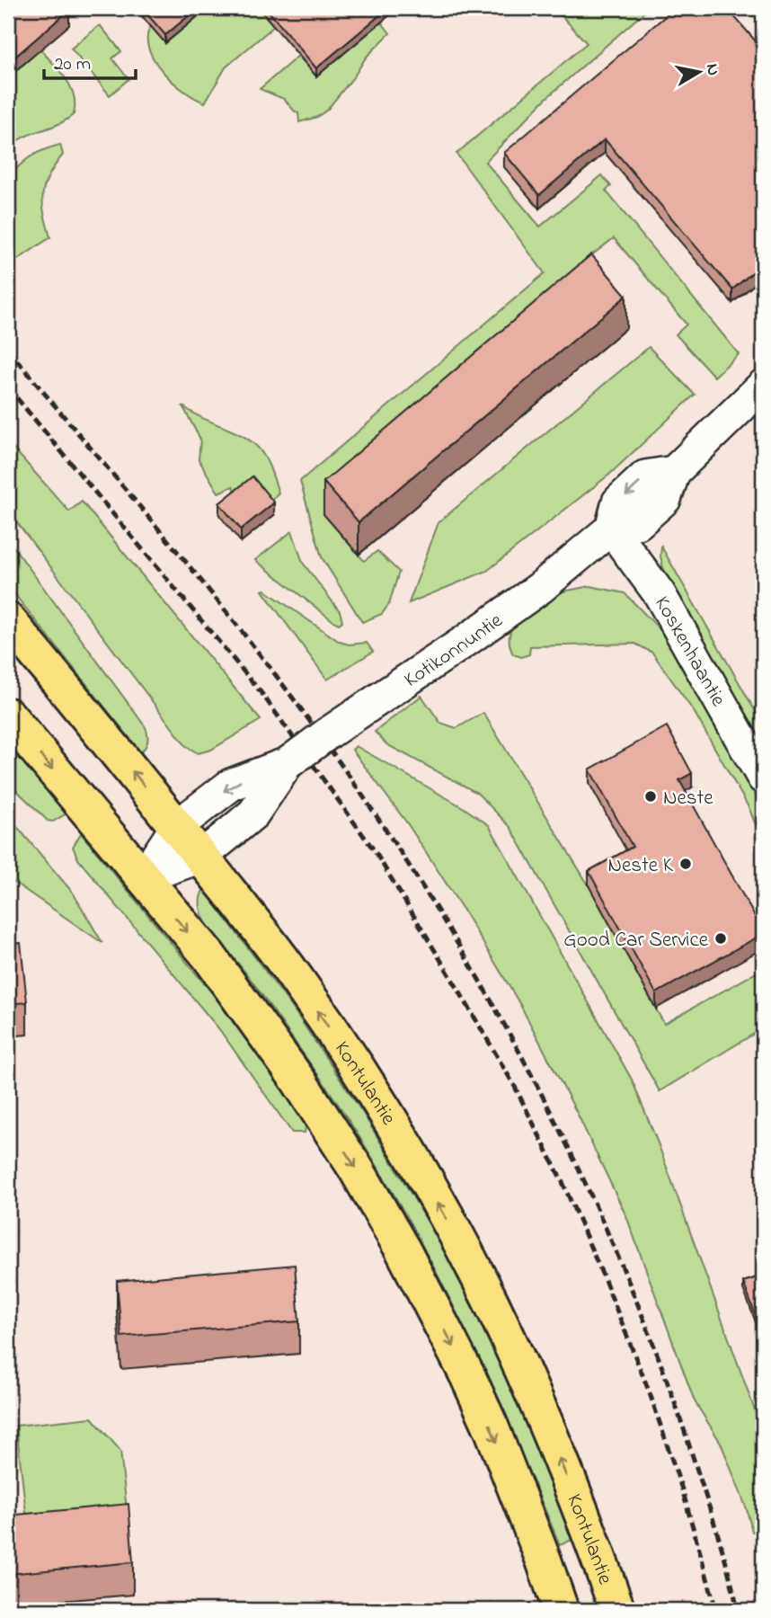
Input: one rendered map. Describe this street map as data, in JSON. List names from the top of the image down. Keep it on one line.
{"streets":{"main road":["Kontulantie"],"street":["Kotikonnuntie","Koskenhaantie"]},"crossings":[["Kotikonnuntie","Koskenhaantie"],["Kotikonnuntie","Kontulantie"]],"places":["Neste","Neste K","Good Car Service"],"scale_bar":"20 m","north":"right"}
